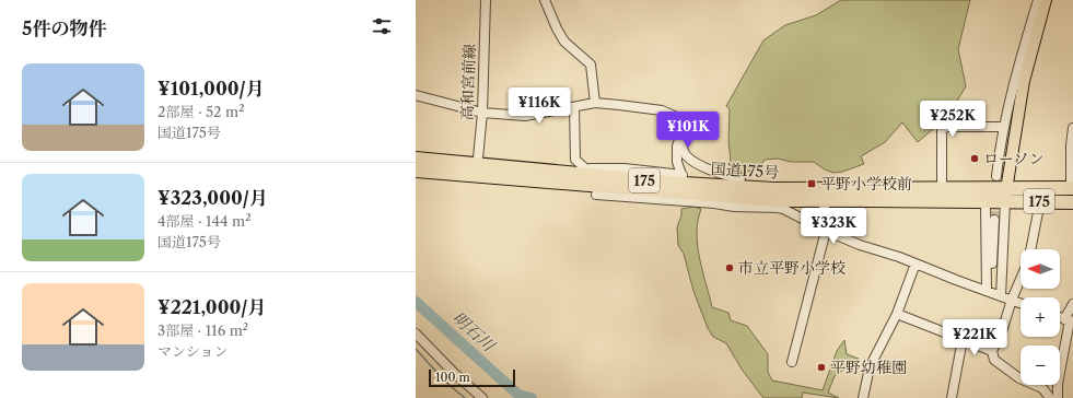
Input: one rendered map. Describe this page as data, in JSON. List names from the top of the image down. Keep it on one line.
{"streets":{"highway":["国道175号","175"],"street":["高和宮前線"]},"crossings":[["高和宮前線","国道175号"]],"water":["明石川"],"places":{"other":["ローソン","市立平野小学校","平野幼稚園"],"transit":["平野小学校前"]},"scale_bar":"100 m","north":"left","page":{"heading":"5件の物件","list":[{"name":"¥101,000/月","note":"2部屋 · 52 m² · 国道175号"},{"name":"¥323,000/月","note":"4部屋 · 144 m² · 国道175号"},{"name":"¥221,000/月","note":"3部屋 · 116 m² · マンション"}],"price":["¥116K","¥252K","¥101K","¥323K","¥221K"],"map_buttons":["+","−"],"scale":"100 m"}}
